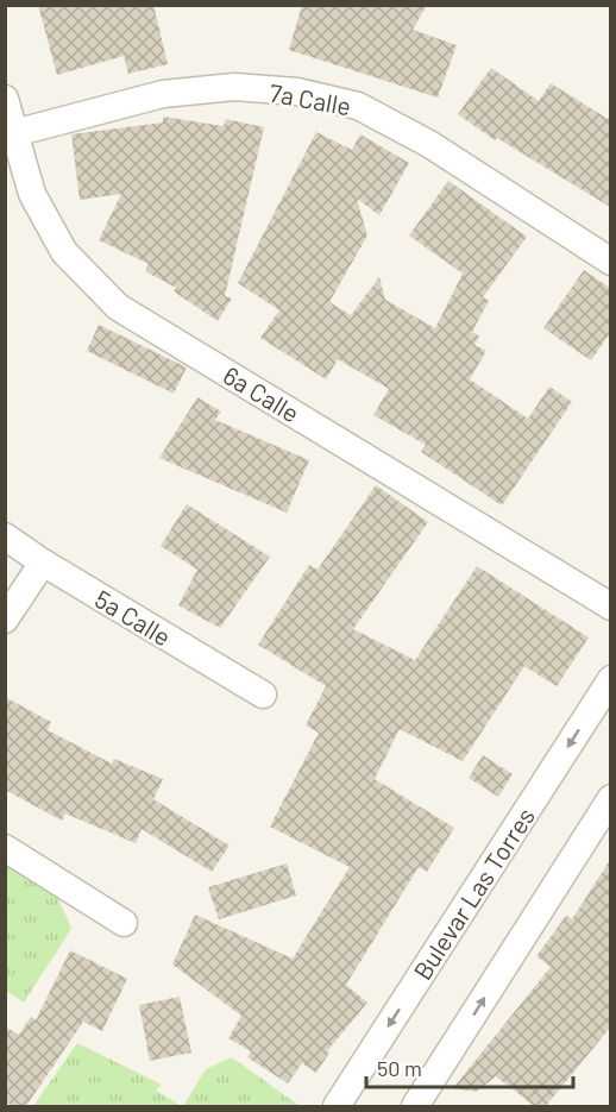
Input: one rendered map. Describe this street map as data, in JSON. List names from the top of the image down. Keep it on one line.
{"streets":{"street":["7a Calle","6a Calle","5a Calle","Bulevar Las Torres"]},"crossings":[["7a Calle","6a Calle"]],"scale_bar":"50 m"}
